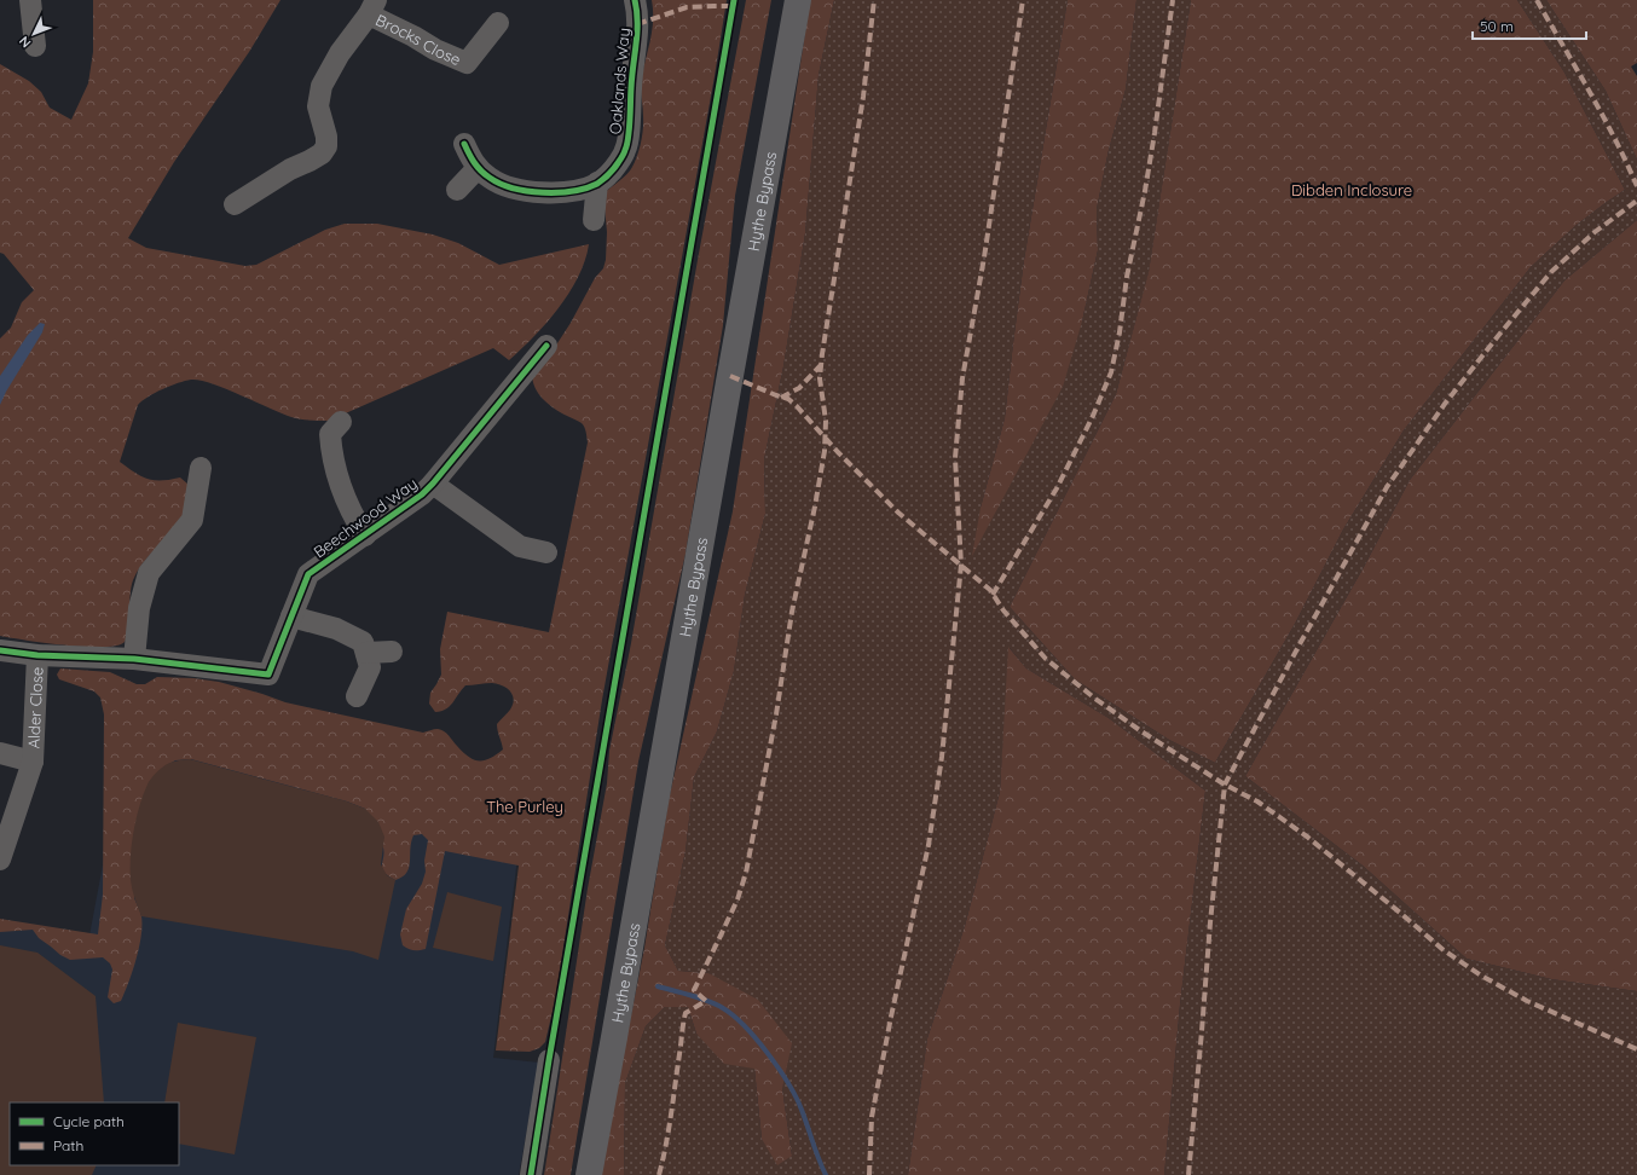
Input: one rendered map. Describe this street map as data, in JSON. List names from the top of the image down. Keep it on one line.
{"streets":{"main road":["Hythe Bypass"],"street":["Brocks Close","Oaklands Way","Beechwood Way","Alder Close"]},"crossings":[["Beechwood Way","Alder Close"]],"parks":["Dibden Inclosure","The Purley"],"legend":["Cycle path","Path"],"scale_bar":"50 m","north":"bottom left"}
